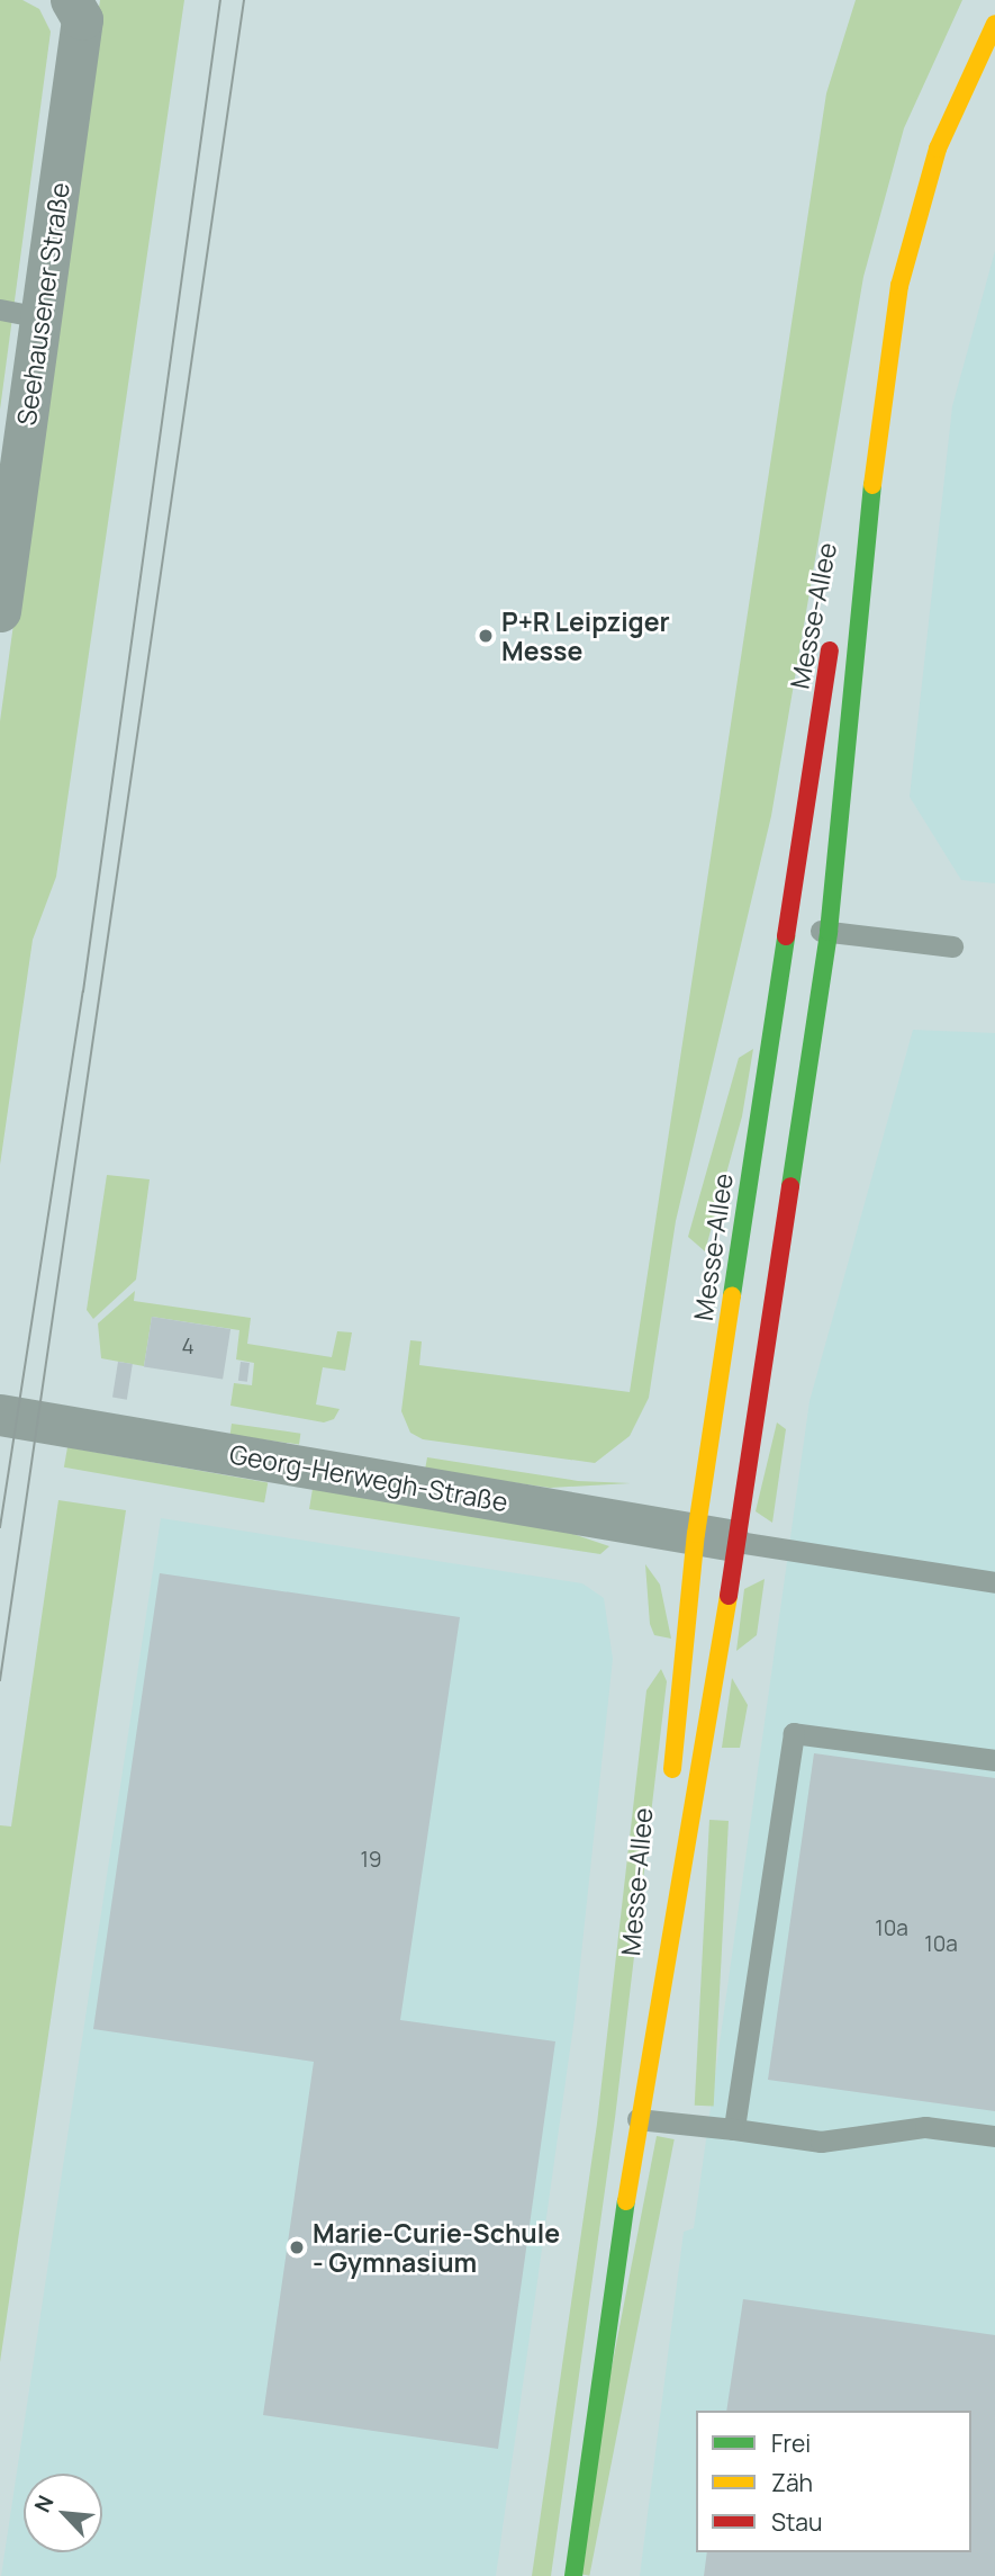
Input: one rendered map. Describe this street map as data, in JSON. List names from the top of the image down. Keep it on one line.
{"streets":{"main road":["Messe-Allee"],"street":["Seehausener Straße","Georg-Herwegh-Straße"]},"crossings":[["Messe-Allee","Georg-Herwegh-Straße"]],"places":["P+R Leipziger Messe","Marie-Curie-Schule - Gymnasium"],"house_numbers":["4","19","10a","10a"],"legend":["Frei","Zäh","Stau"],"north":"top left"}
